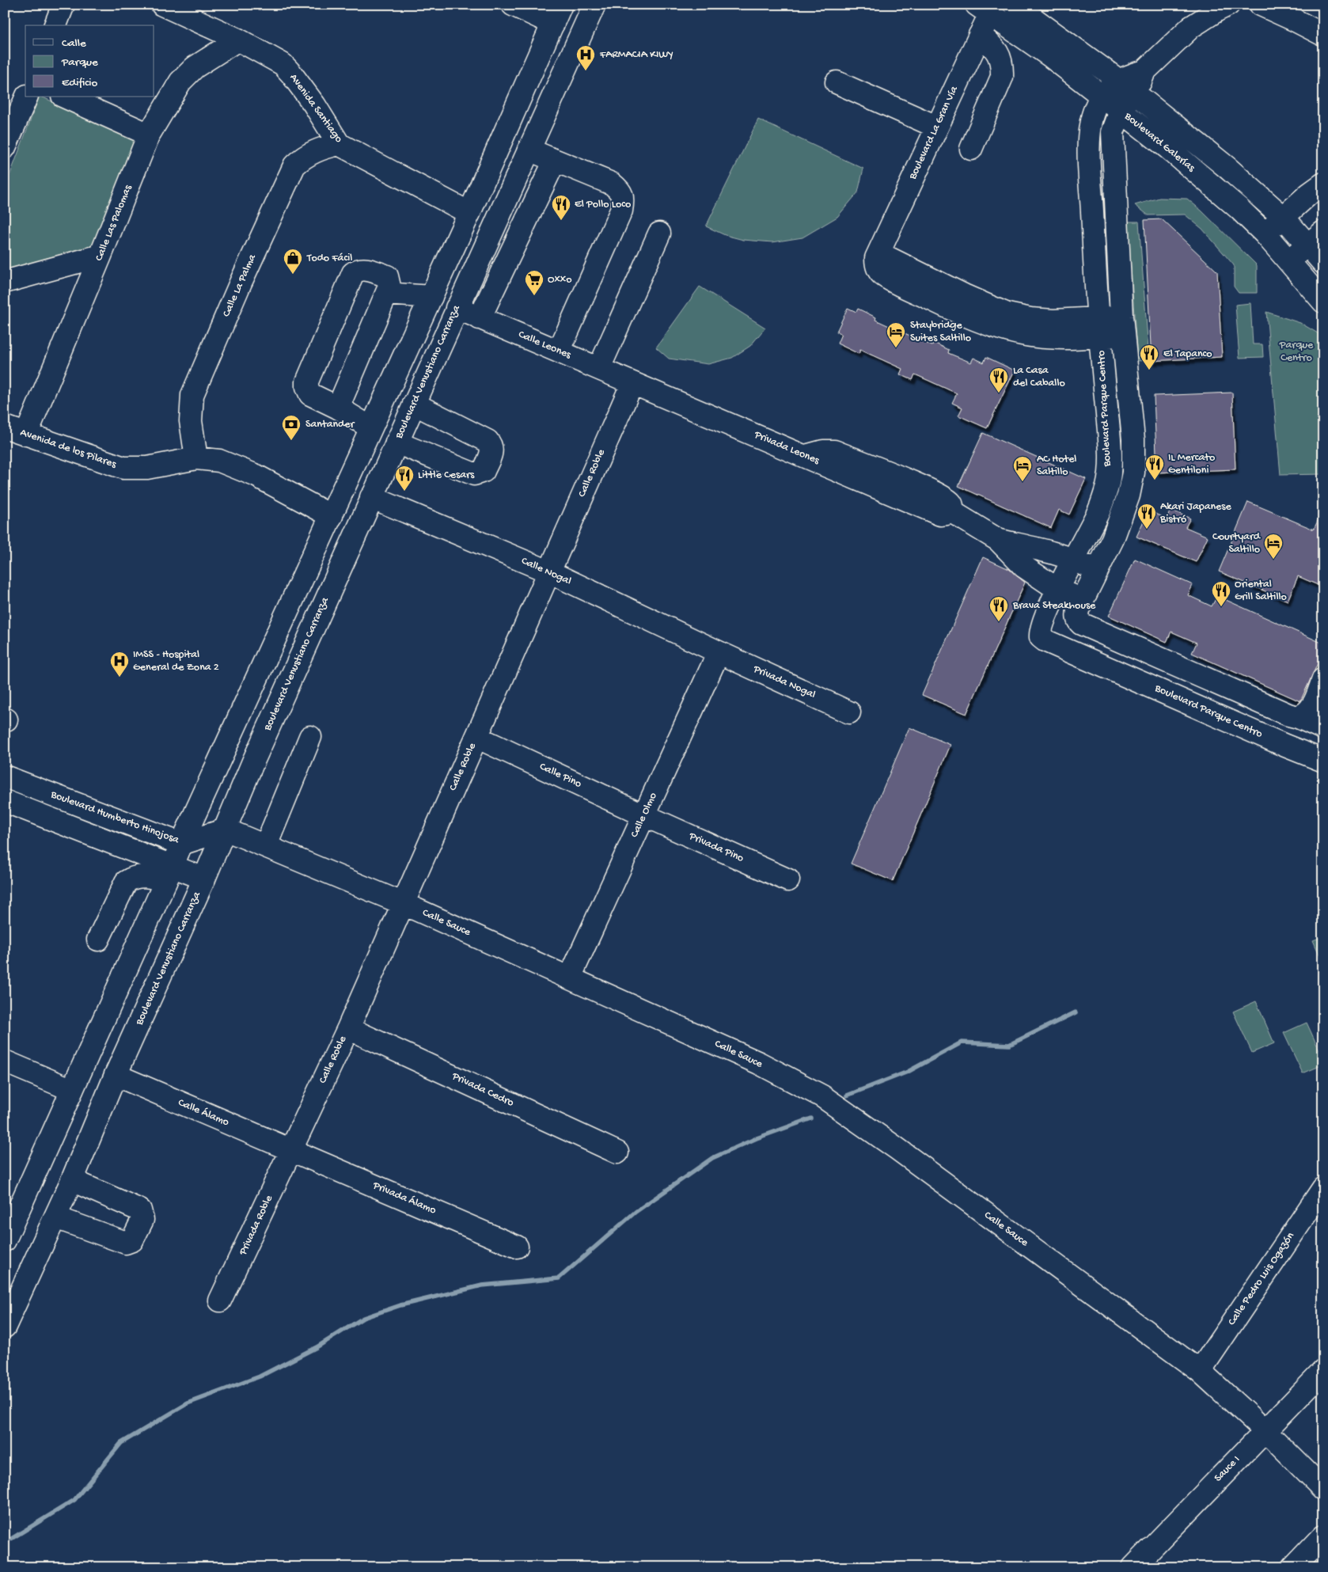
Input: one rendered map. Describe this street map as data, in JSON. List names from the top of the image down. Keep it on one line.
{"streets":{"street":["Avenida Santiago","Boulevard La Gran Vía","Boulevard Galerías","Calle Las Palomas","Calle La Palma","Calle Leones","Boulevard Venustiano Carranza","Boulevard Parque Centro","Privada Leones","Avenida de los Pilares","Calle Roble","Calle Nogal","Privada Nogal","Calle Pino","Calle Olmo","Boulevard Humberto Hinojosa","Privada Pino","Calle Sauce","Privada Cedro","Calle Álamo","Privada Álamo","Privada Roble","Calle Pedro Luis Ogazón","Sauce I"]},"crossings":[["Avenida Santiago","Calle Las Palomas"],["Avenida Santiago","Calle La Palma"],["Boulevard La Gran Vía","Boulevard Galerías"],["Boulevard La Gran Vía","Boulevard Parque Centro"],["Boulevard Galerías","Boulevard Parque Centro"],["Calle Las Palomas","Avenida de los Pilares"],["Calle La Palma","Avenida de los Pilares"],["Calle Leones","Boulevard Venustiano Carranza"],["Calle Leones","Privada Leones"],["Calle Leones","Calle Roble"],["Boulevard Venustiano Carranza","Calle Nogal"],["Boulevard Venustiano Carranza","Boulevard Humberto Hinojosa"],["Boulevard Venustiano Carranza","Calle Sauce"],["Boulevard Venustiano Carranza","Calle Álamo"],["Privada Leones","Calle Roble"],["Calle Roble","Calle Nogal"],["Calle Roble","Calle Pino"],["Calle Roble","Calle Sauce"],["Calle Roble","Privada Cedro"],["Calle Roble","Calle Álamo"],["Calle Roble","Privada Álamo"],["Calle Roble","Privada Roble"],["Calle Nogal","Privada Nogal"],["Calle Nogal","Calle Olmo"],["Privada Nogal","Calle Olmo"],["Calle Pino","Calle Olmo"],["Calle Pino","Privada Pino"],["Calle Olmo","Privada Pino"],["Calle Olmo","Calle Sauce"],["Boulevard Humberto Hinojosa","Calle Sauce"],["Calle Sauce","Calle Pedro Luis Ogazón"],["Calle Sauce","Sauce I"],["Calle Álamo","Privada Álamo"],["Calle Álamo","Privada Roble"],["Privada Álamo","Privada Roble"]],"parks":["Parque Centro"],"places":{"hospital":["FARMACIA KIWY","IMSS - Hospital General de Zona 2"],"restaurant":["El Pollo Loco","El Tapanco","La Casa del Caballo","IL Mercato Gentiloni","Little Cesars","Akari Japanese Bistró","Oriental Grill Saltillo","Brava Steakhouse"],"shop":["Todo Fácil"],"supermarket":["Oxxo"],"hotel":["Staybridge Suites Saltillo","AC Hotel Saltillo","Courtyard Saltillo"],"bank":["Santander"]},"legend":["Calle","Parque","Edificio"]}
